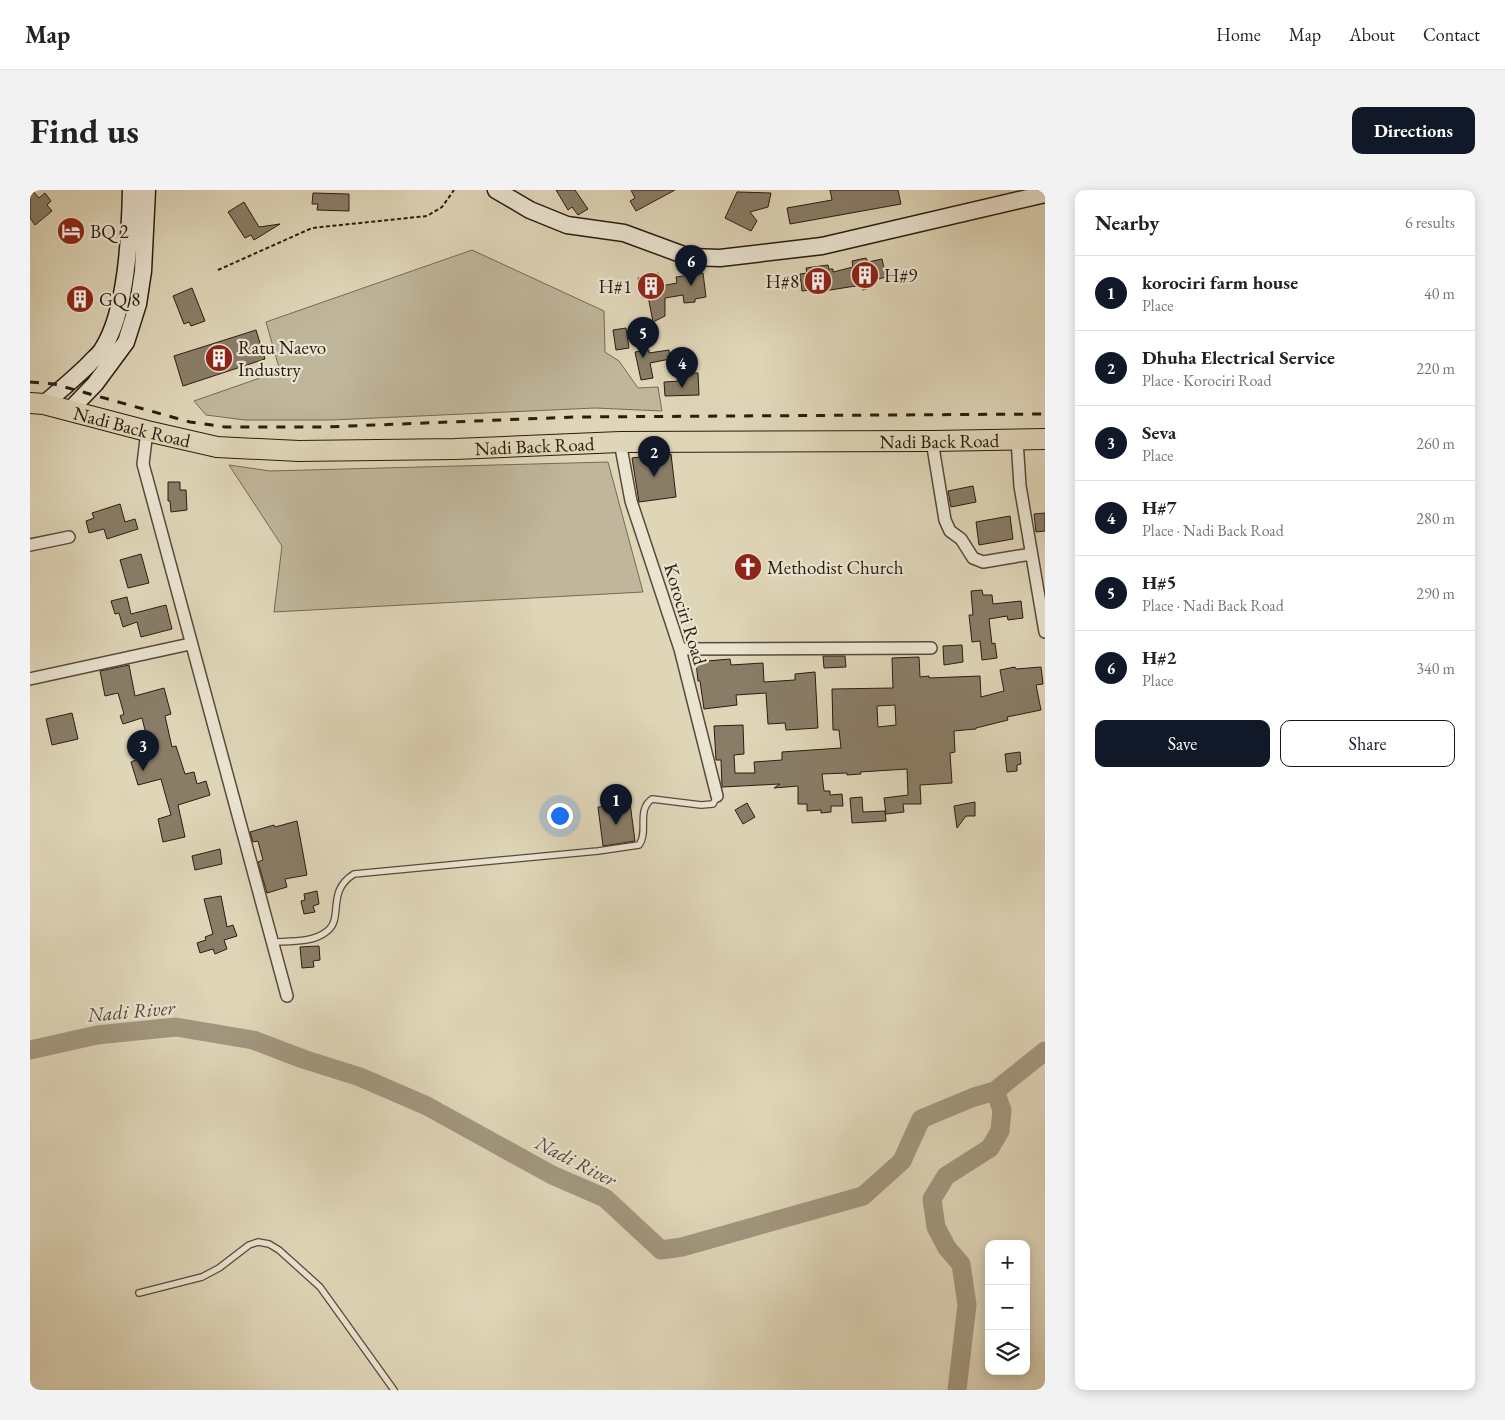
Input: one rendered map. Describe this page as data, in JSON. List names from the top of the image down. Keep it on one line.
{"streets":{"highway":["Nadi Back Road"],"street":["Korociri Road"]},"crossings":[["Nadi Back Road","Korociri Road"]],"water":["Nadi River"],"places":{"hotel":["BQ 2"],"building":["H#9","H#8","H#1","GQ 8","Ratu Naevo Industry"],"church":["Methodist Church"]},"page":{"header":"Map","nav":["Home","Map","About","Contact"],"buttons":["Directions",["Save","Share"]],"title":"Find us","heading":["Nearby","6 results"],"pins":["6","5","4","2","3","1"],"list":[{"mark":"1","name":"korociri farm house","note":"Place","value":"40 m"},{"mark":"2","name":"Dhuha Electrical Service","note":"Place · Korociri Road","value":"220 m"},{"mark":"3","name":"Seva","note":"Place","value":"260 m"},{"mark":"4","name":"H#7","note":"Place · Nadi Back Road","value":"280 m"},{"mark":"5","name":"H#5","note":"Place · Nadi Back Road","value":"290 m"},{"mark":"6","name":"H#2","note":"Place","value":"340 m"}],"map_buttons":["+","−"]}}
